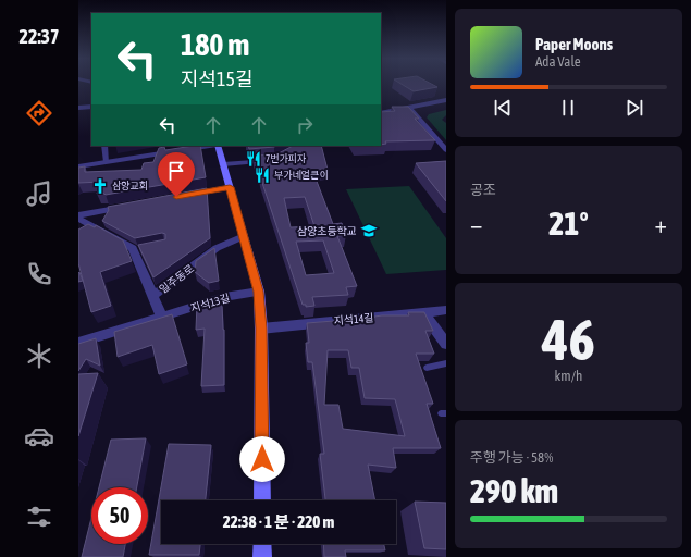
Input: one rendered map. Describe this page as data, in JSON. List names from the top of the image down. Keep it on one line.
{"streets":{"street":["일주동로","지석13길","지석14길"]},"places":{"restaurant":["7번가피자","부가네얼큰이"],"church":["삼양교회"],"school or university":["삼양초등학교"]},"page":{"tabs":"22:37","turn":["180 m","지석15길"],"song":["Paper Moons","Ada Vale"],"tile":["공조",["46","km/h"],["주행 가능 · 58%","290 km"]],"heat":["−","21°","+"],"limit":"50","trip":"22:38 · 1 분 · 220 m"}}
